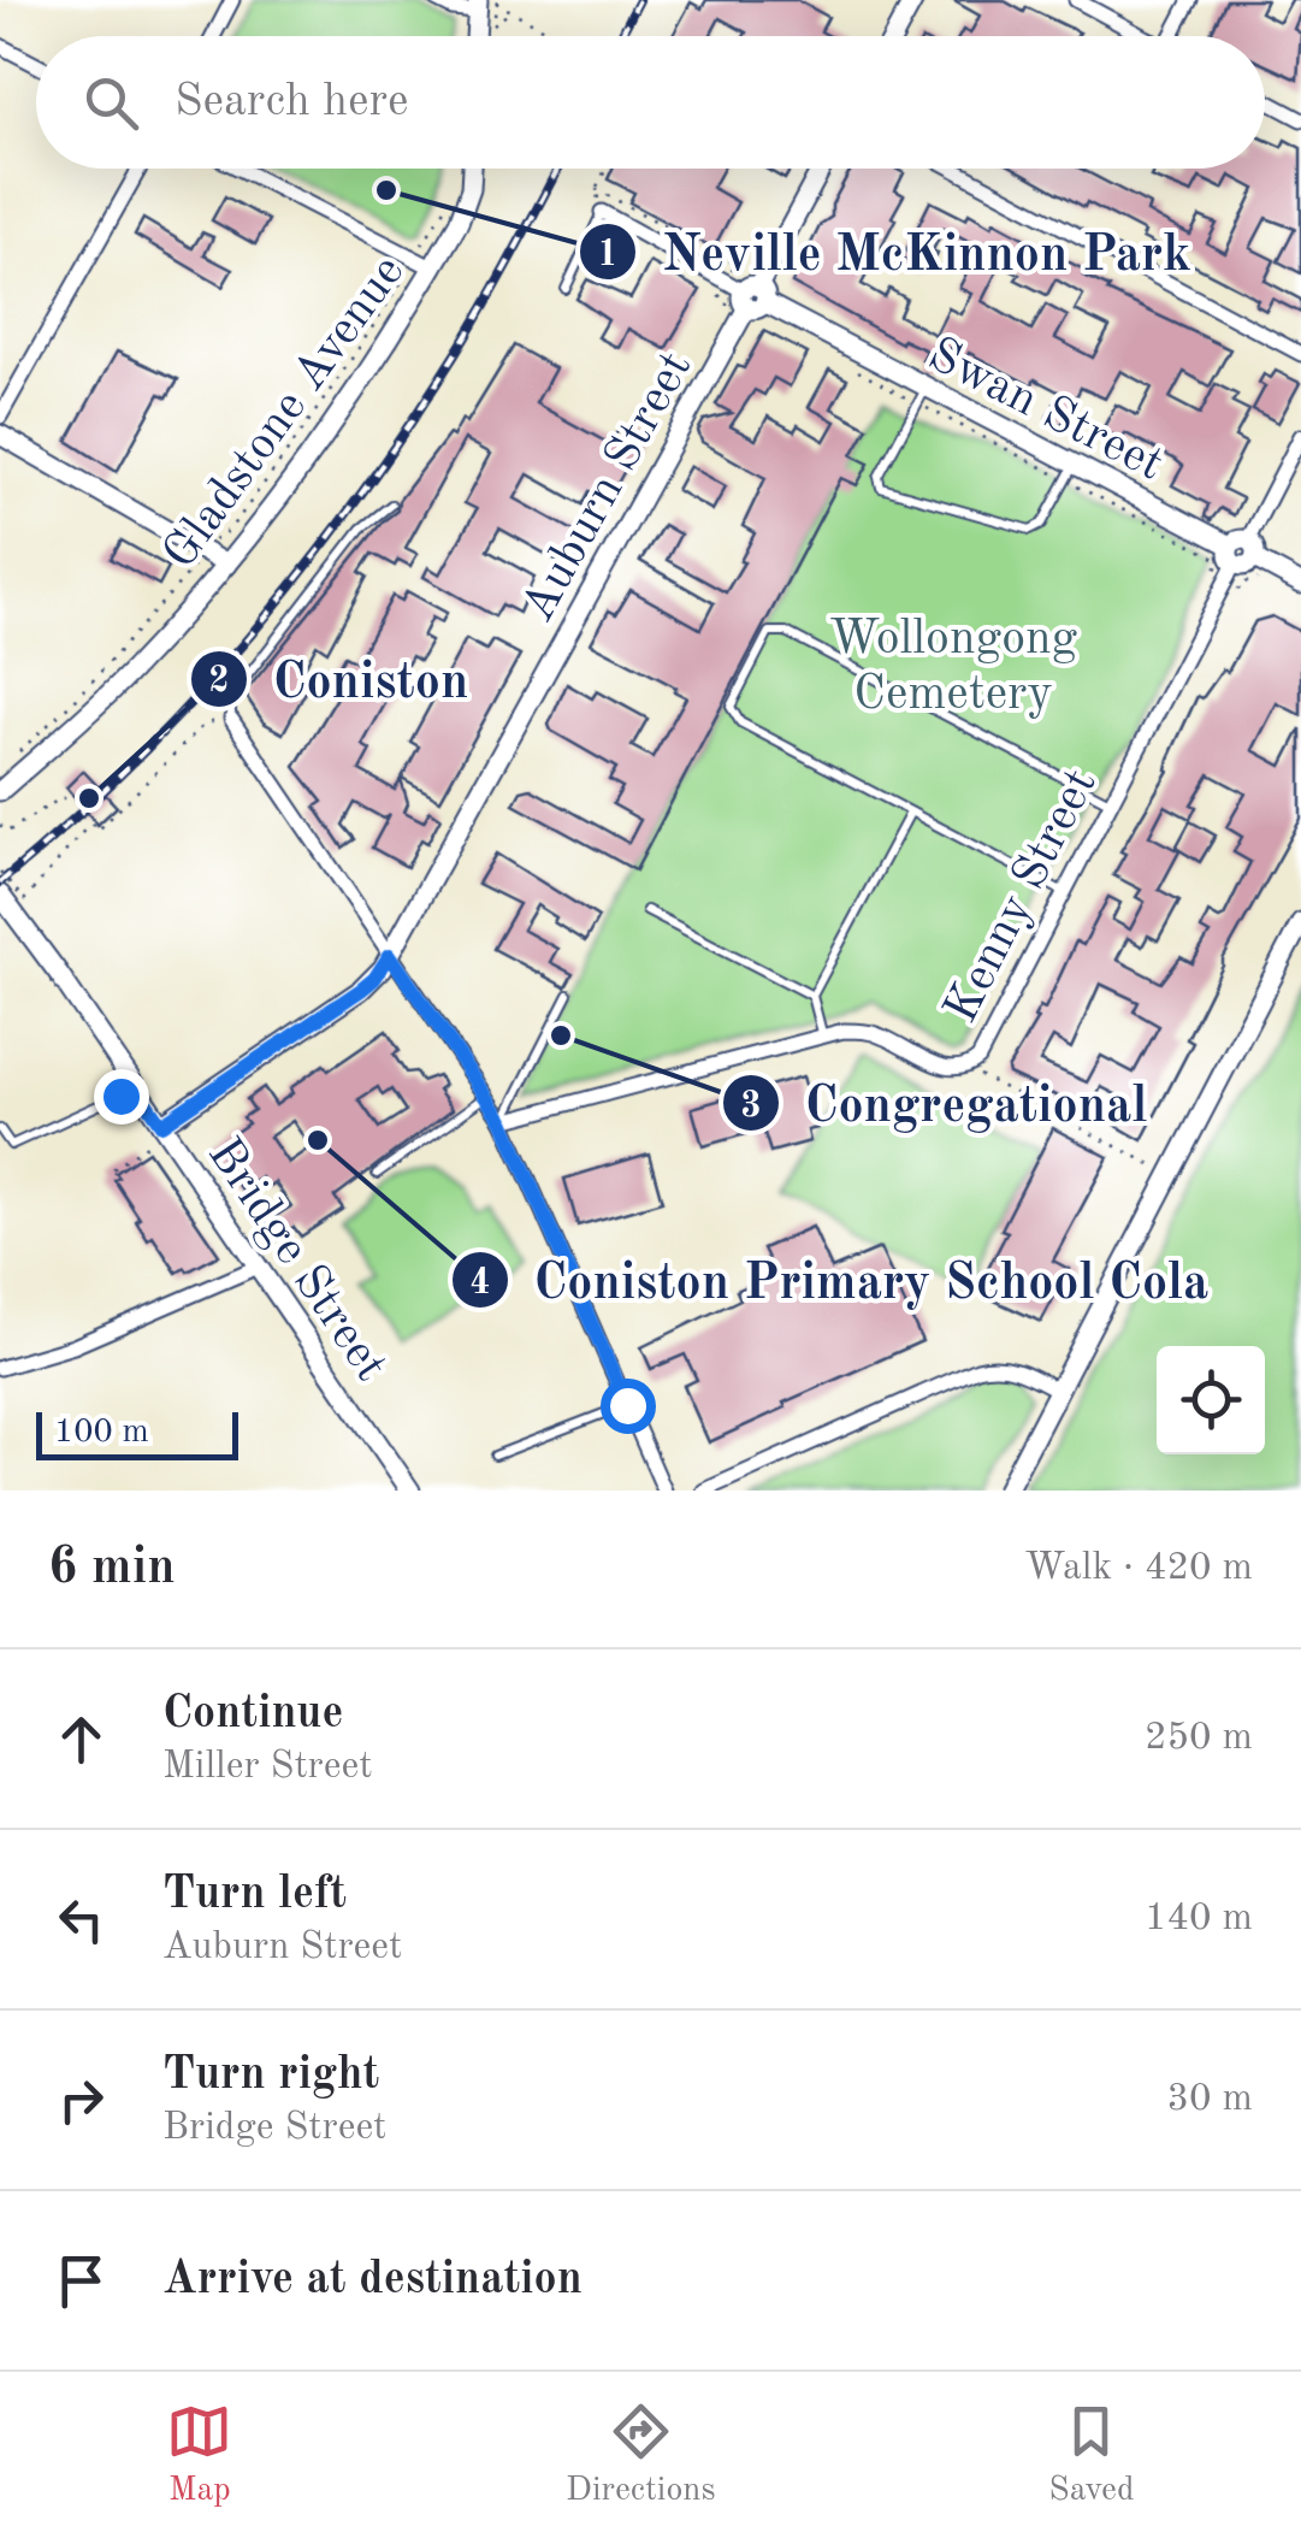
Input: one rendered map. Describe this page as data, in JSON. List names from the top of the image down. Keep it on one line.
{"streets":{"main road":["Swan Street","Gladstone Avenue","Auburn Street","Bridge Street"],"street":["Kenny Street"]},"crossings":[["Swan Street","Auburn Street"],["Swan Street","Kenny Street"],["Auburn Street","Bridge Street"]],"parks":["Wollongong Cemetery"],"places":["Neville McKinnon Park","Coniston","Congregational","Coniston Primary School Cola"],"scale_bar":"100 m","page":{"search":"Search here","scale":"100 m","heading":["6 min","Walk · 420 m"],"list":[["Continue","Miller Street","250 m"],["Turn left","Auburn Street","140 m"],["Turn right","Bridge Street","30 m"],"Arrive at destination"],"nav":["Map","Directions","Saved"]}}
